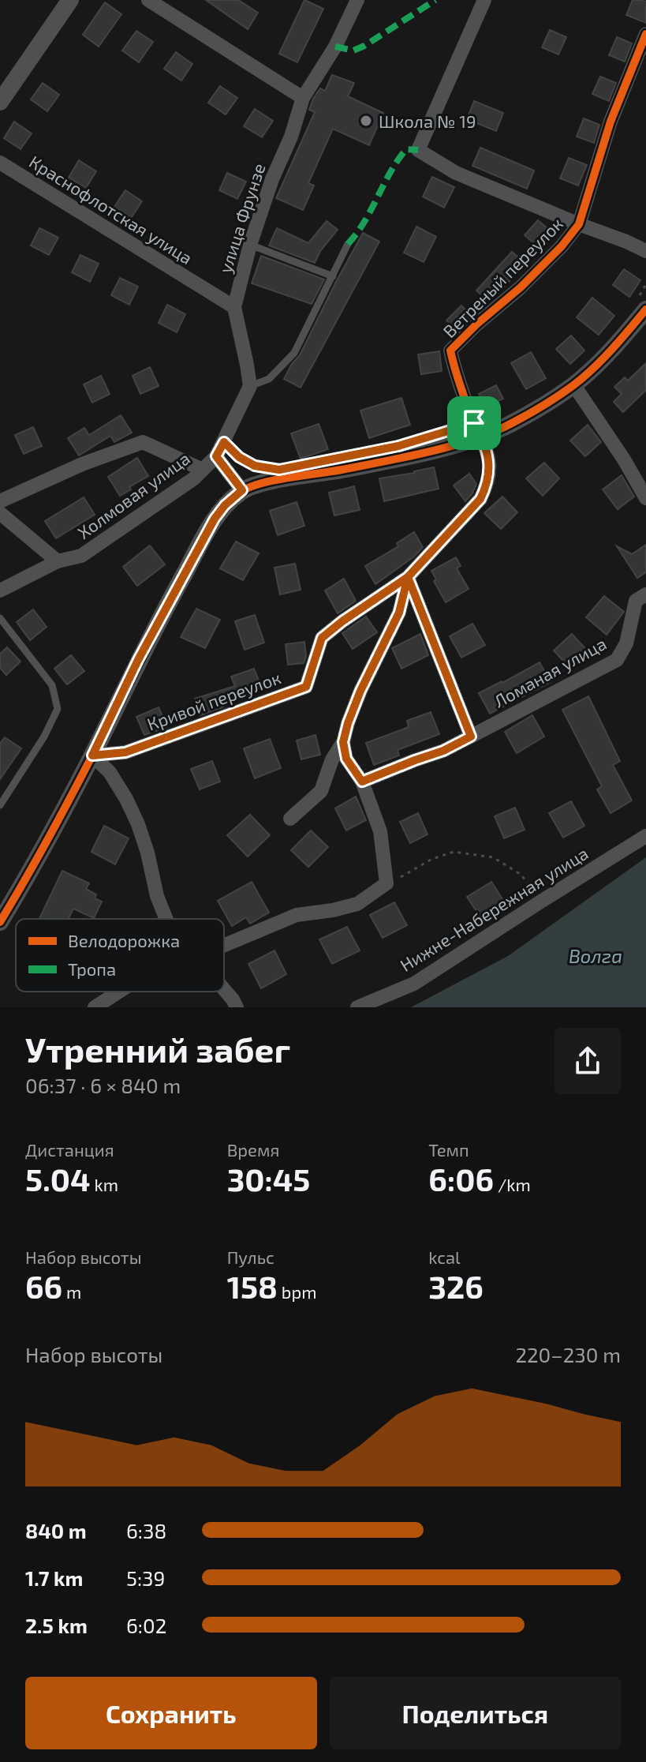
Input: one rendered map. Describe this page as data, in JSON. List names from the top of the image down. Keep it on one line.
{"streets":{"street":["Краснофлотская улица","улица Фрунзе","Ветреный переулок","Холмовая улица","Ломаная улица","Кривой переулок","Нижне-Набережная улица"]},"crossings":[["Краснофлотская улица","улица Фрунзе"],["Ветреный переулок","Кривой переулок"]],"water":["Волга"],"places":["Школа № 19"],"legend":["Велодорожка","Тропа"],"page":{"heading":["Утренний забег","06:37 · 6 × 840 m"],"stats":[["Дистанция","5.04 km"],["Время","30:45"],["Темп","6:06 /km"],["Набор высоты","66 m"],["Пульс","158 bpm"],["kcal","326"]],"chart":["Набор высоты","220–230 m"],"list":[{"name":"840 m","note":"6:38"},{"name":"1.7 km","note":"5:39"},{"name":"2.5 km","note":"6:02"}],"buttons":["Сохранить","Поделиться"]}}
